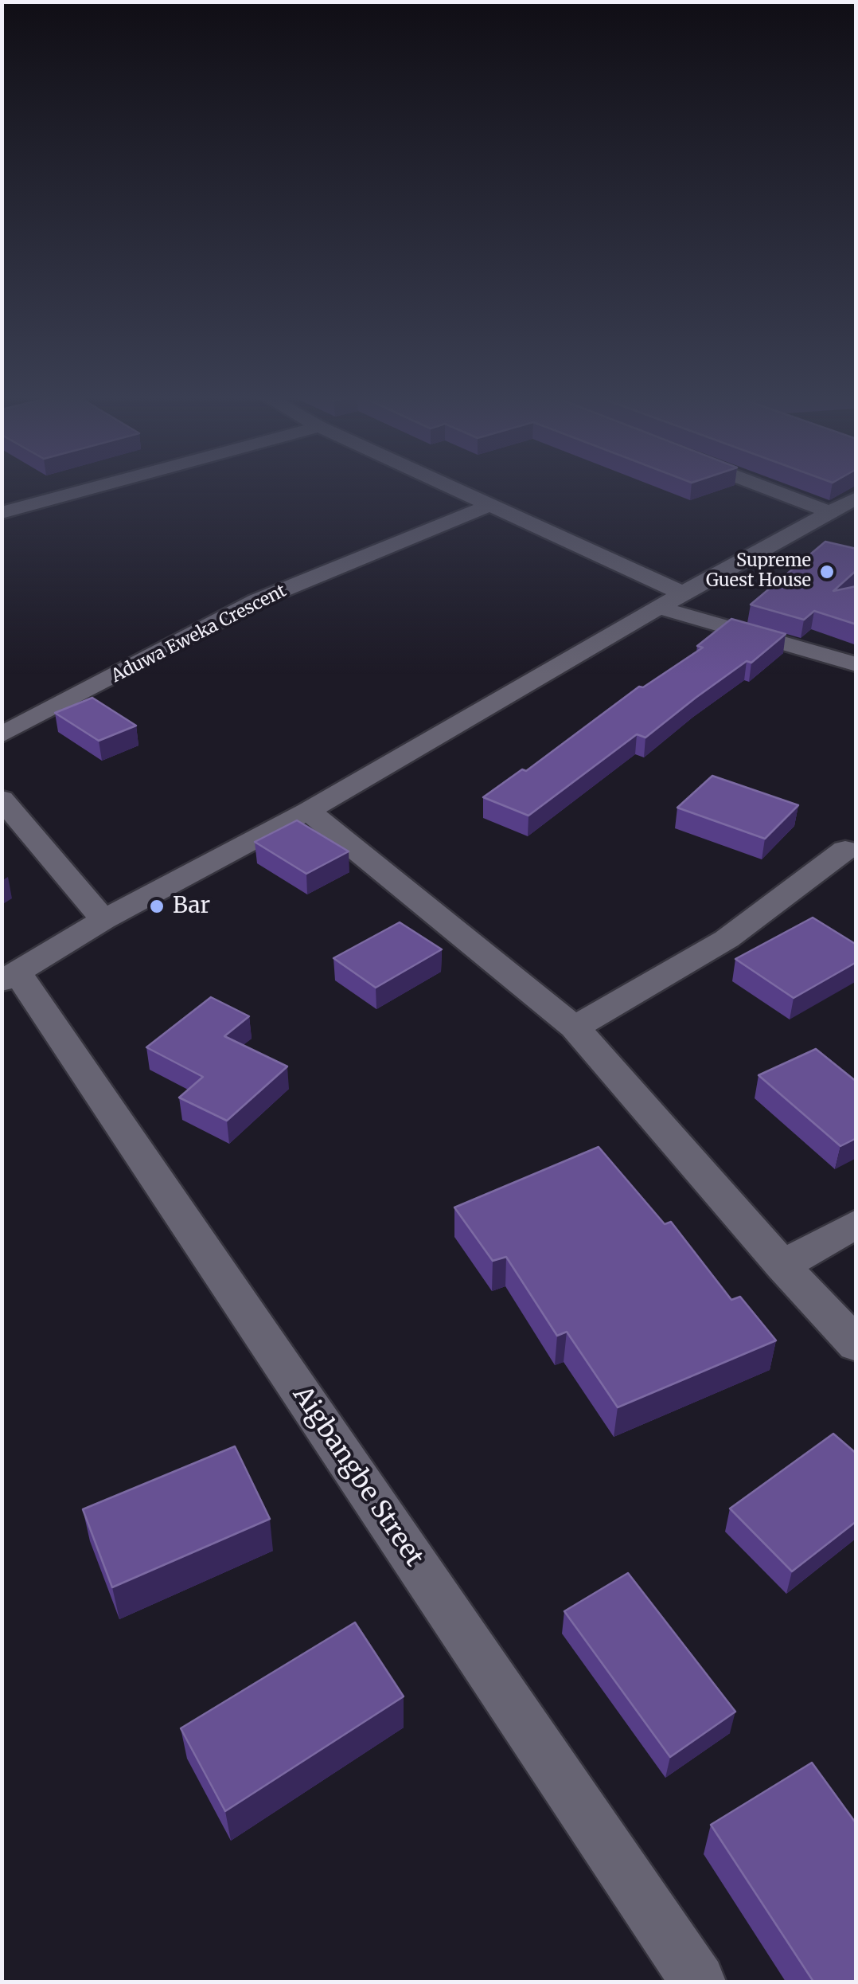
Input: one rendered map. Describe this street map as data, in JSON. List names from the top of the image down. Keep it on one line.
{"streets":{"street":["Aduwa Eweka Crescent","Aigbangbe Street"]},"places":["Supreme Guest House","Bar"]}
